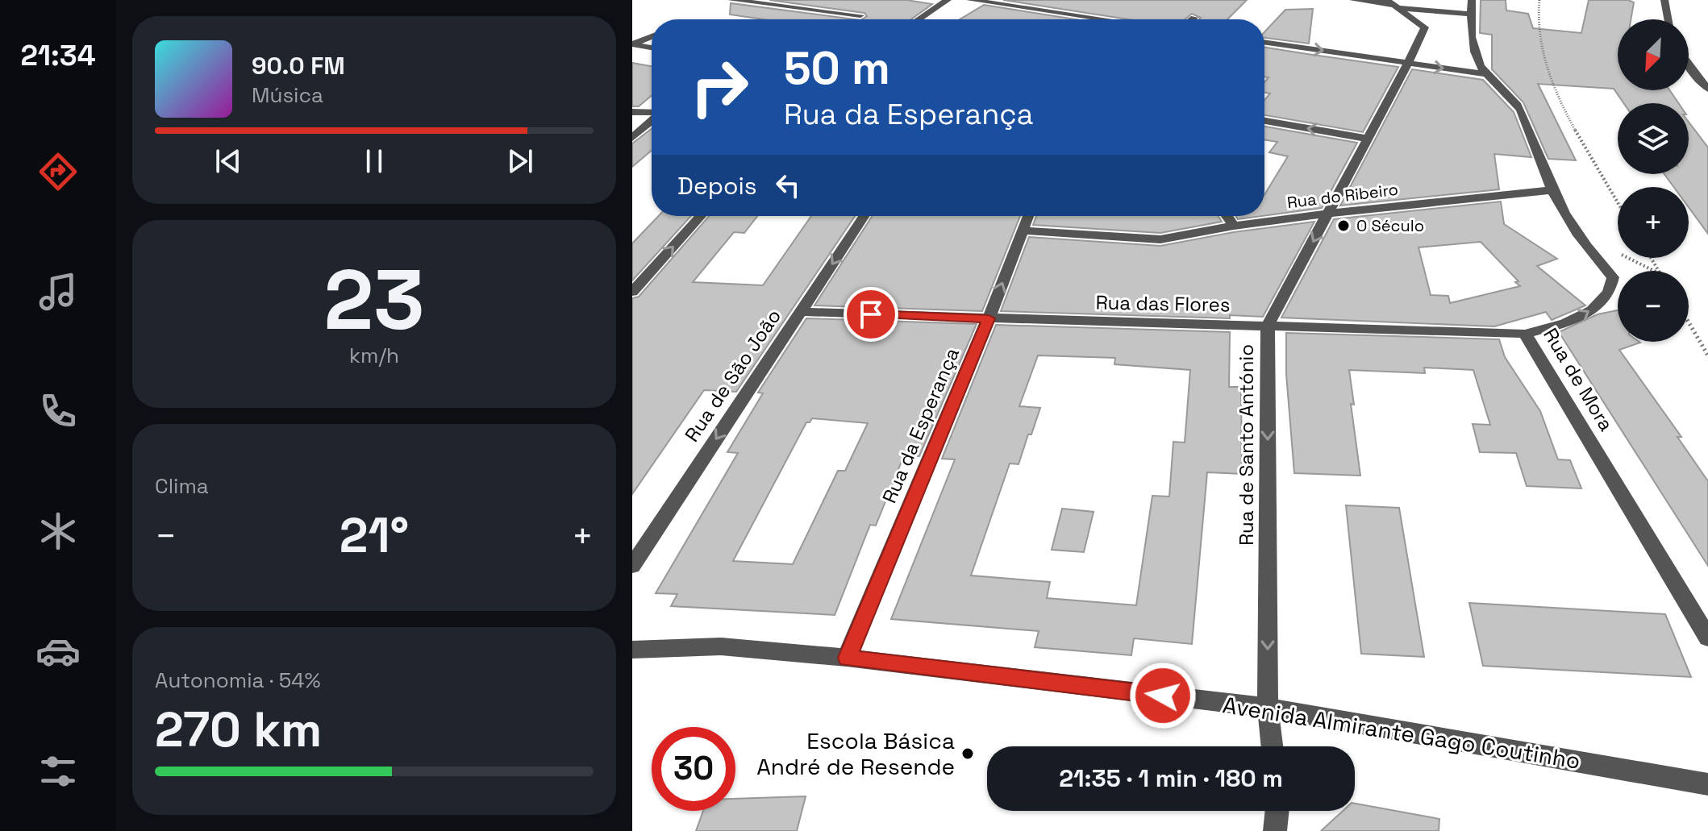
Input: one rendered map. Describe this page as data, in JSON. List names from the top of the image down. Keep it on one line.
{"streets":{"street":["Rua do Ribeiro","Rua das Flores","Rua de São João","Rua de Mora","Rua da Esperança","Rua de Santo António","Avenida Almirante Gago Coutinho"]},"crossings":[["Rua do Ribeiro","Rua de Mora"],["Rua do Ribeiro","Rua da Esperança"],["Rua do Ribeiro","Rua de Santo António"],["Rua das Flores","Rua de São João"],["Rua das Flores","Rua de Mora"],["Rua das Flores","Rua da Esperança"],["Rua das Flores","Rua de Santo António"],["Rua da Esperança","Avenida Almirante Gago Coutinho"],["Rua de Santo António","Avenida Almirante Gago Coutinho"]],"one_way":["Rua de São João","Rua de Santo António"],"places":["O Século","Escola Básica André de Resende"],"north":"bottom left","page":{"tabs":"21:34","map_buttons":["+","−"],"turn":["50 m","Rua da Esperança"],"song":["90.0 FM","Música"],"then":"Depois","tile":[["23","km/h"],"Clima",["Autonomia · 54%","270 km"]],"heat":["−","21°","+"],"limit":"30","trip":"21:35 · 1 min · 180 m"}}
